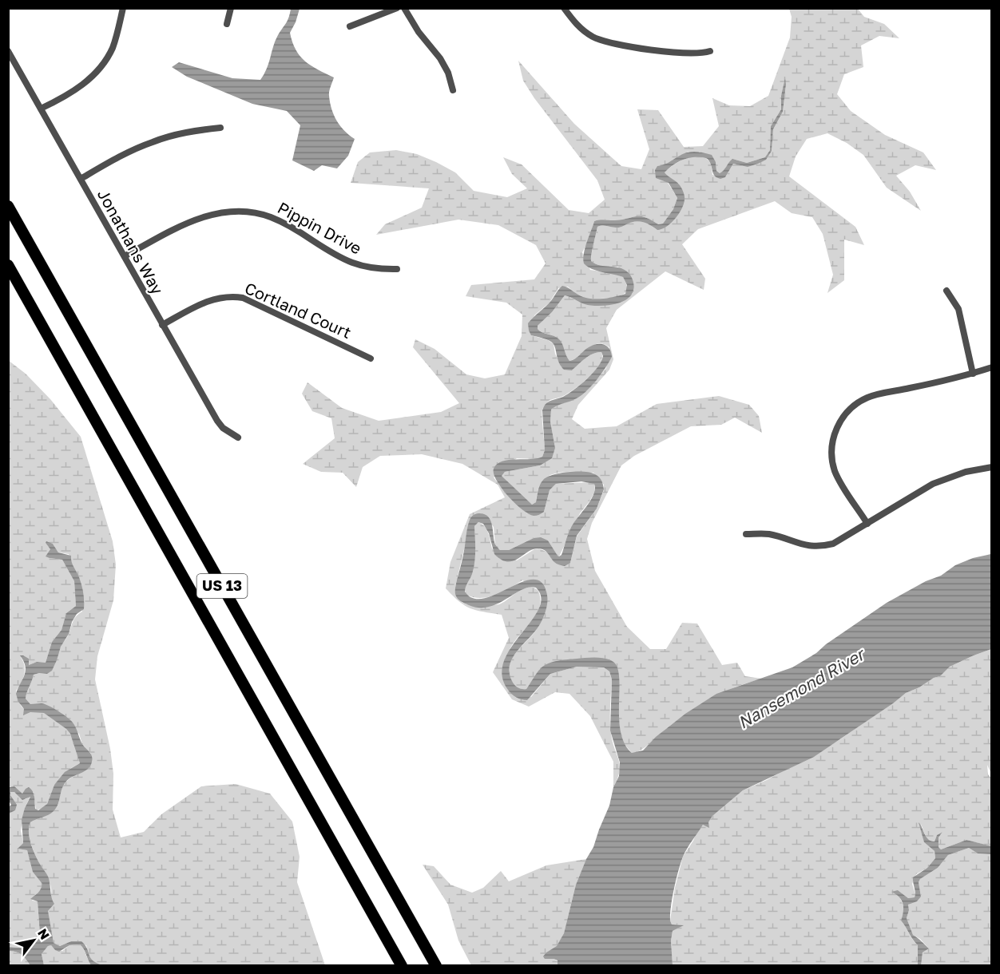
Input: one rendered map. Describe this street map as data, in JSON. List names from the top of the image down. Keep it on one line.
{"streets":{"highway":["US 13"],"street":["Pippin Drive","Jonathans Way","Cortland Court"]},"crossings":[["Pippin Drive","Jonathans Way"],["Jonathans Way","Cortland Court"]],"water":["Nansemond River"],"north":"top right"}
